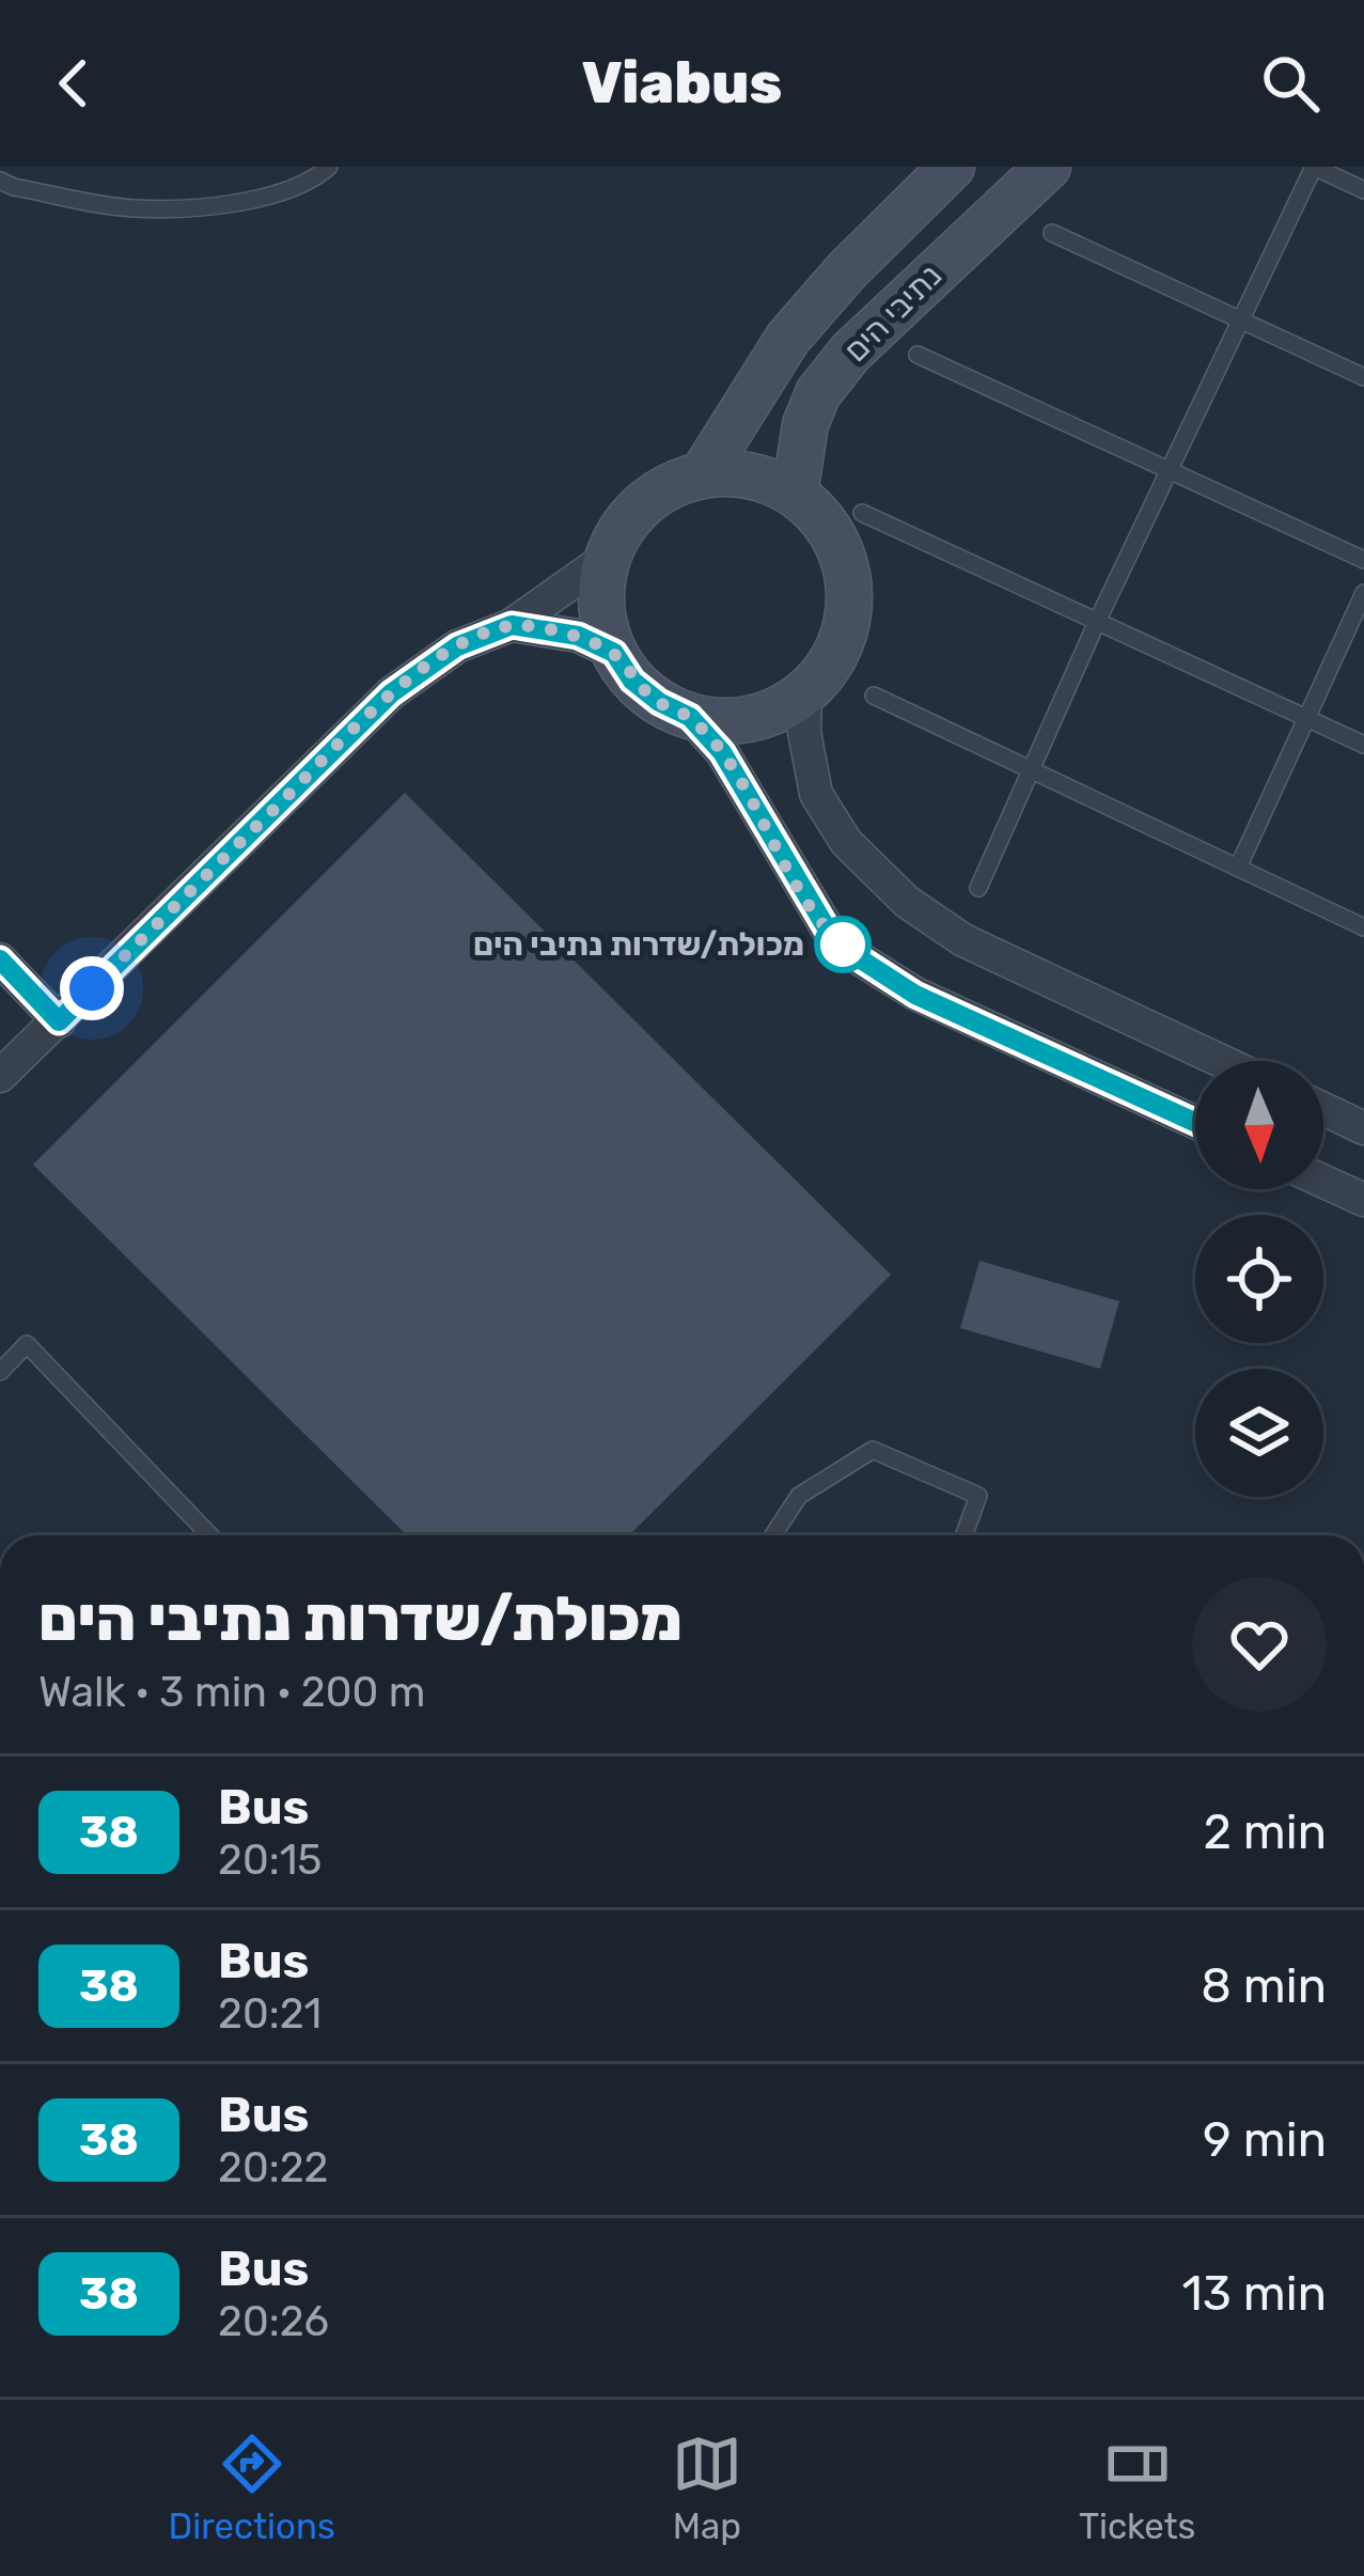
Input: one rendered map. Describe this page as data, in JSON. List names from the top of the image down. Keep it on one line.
{"streets":{"street":["נתיבי הים"]},"places":["מכולת/שדרות נתיבי הים"],"lines":["bus line 38"],"north":"bottom","page":{"header":"Viabus","heading":["מכולת/שדרות נתיבי הים","Walk · 3 min · 200 m"],"list":[{"mark":"38","name":"Bus","note":"20:15","value":"2 min"},{"mark":"38","name":"Bus","note":"20:21","value":"8 min"},{"mark":"38","name":"Bus","note":"20:22","value":"9 min"},{"mark":"38","name":"Bus","note":"20:26","value":"13 min"}],"tabs":["Directions","Map","Tickets"]}}
